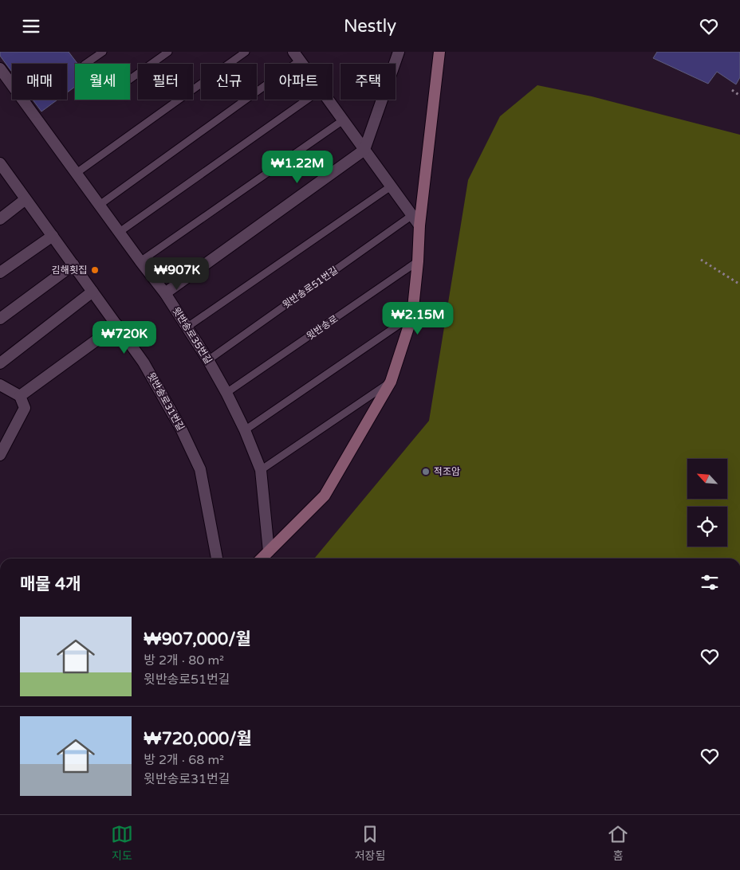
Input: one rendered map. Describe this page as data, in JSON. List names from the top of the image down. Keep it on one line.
{"streets":{"street":["윗반송로35번길","윗반송로31번길"],"lane":["윗반송로51번길","윗반송로"]},"crossings":[["윗반송로51번길","윗반송로35번길"],["윗반송로","윗반송로35번길"]],"places":["김해횟집","적조암"],"north":"top left","page":{"header":"Nestly","chip":["매매","월세","필터","신규","아파트","주택"],"price":["₩1.22M","₩907K","₩2.15M","₩720K"],"heading":"매물 4개","list":[{"name":"₩907,000/월","note":"방 2개 · 80 m² · 윗반송로51번길"},{"name":"₩720,000/월","note":"방 2개 · 68 m² · 윗반송로31번길"}],"tabs":["지도","저장됨","홈"]}}
